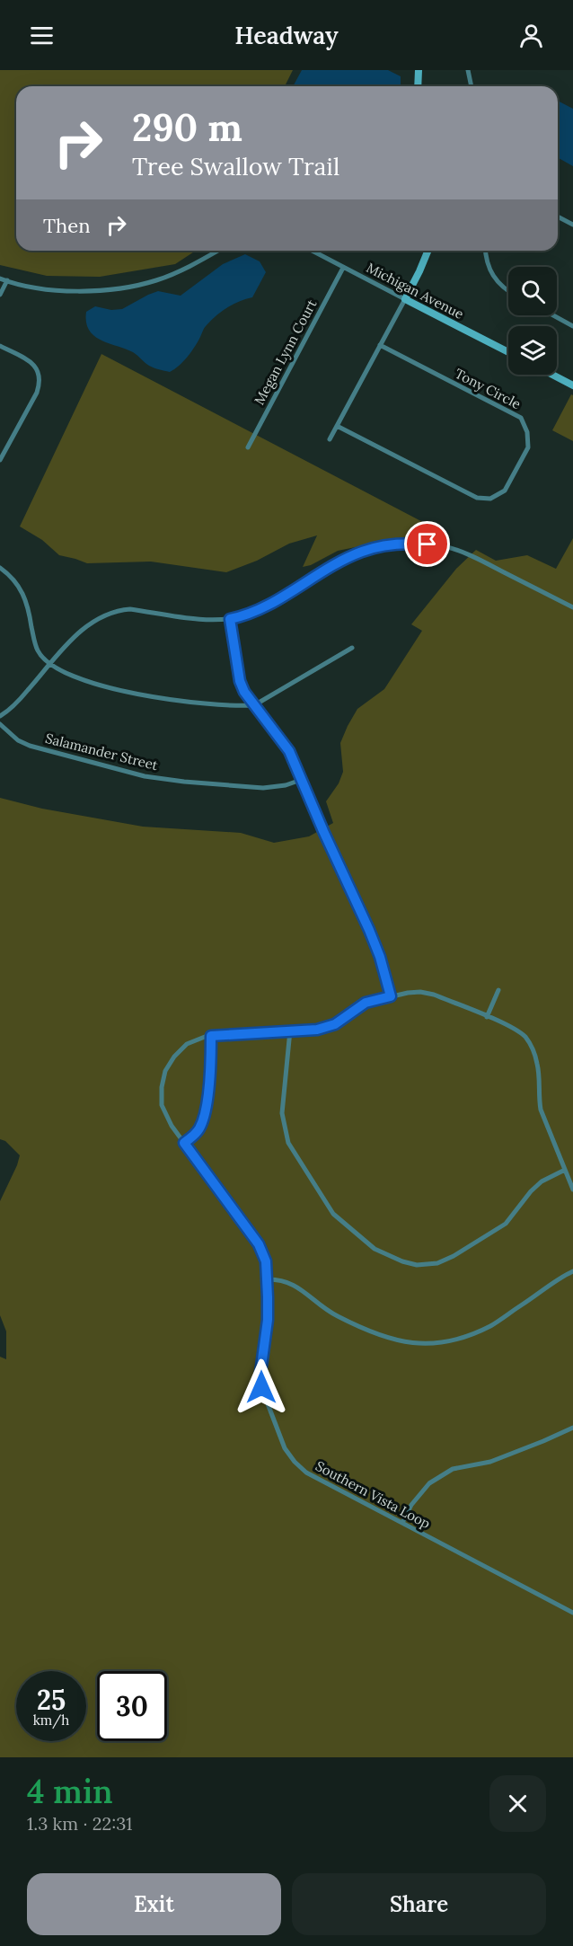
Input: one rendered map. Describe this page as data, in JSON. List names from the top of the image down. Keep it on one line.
{"streets":{"street":["Michigan Avenue","Megan Lynn Court","Tony Circle","Salamander Street","Southern Vista Loop"]},"crossings":[["Michigan Avenue","Megan Lynn Court"]],"page":{"header":"Headway","turn":["290 m","Tree Swallow Trail"],"then":"Then","speed":"25 km/h","limit":"30","heading":["4 min","1.3 km · 22:31"],"buttons":["Exit","Share"]}}
